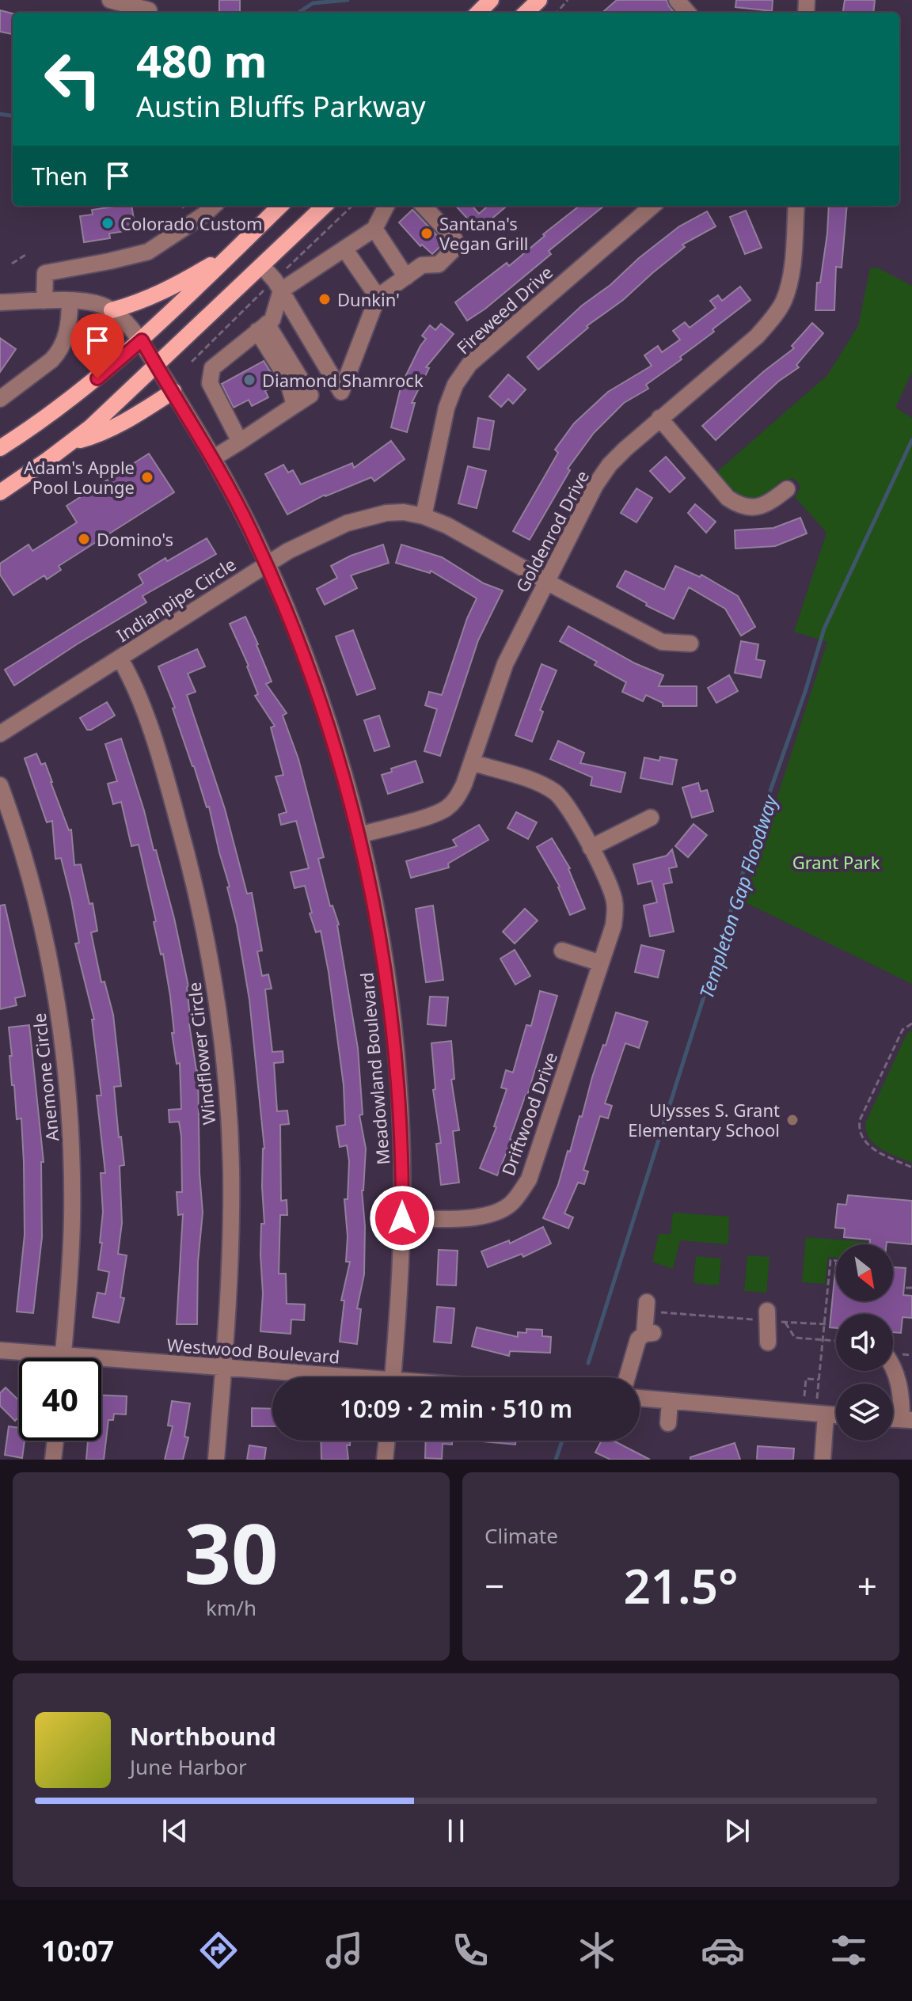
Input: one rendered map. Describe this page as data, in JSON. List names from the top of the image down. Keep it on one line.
{"streets":{"street":["Fireweed Drive","Goldenrod Drive","Indianpipe Circle","Windflower Circle","Meadowland Boulevard","Anemone Circle","Driftwood Drive","Westwood Boulevard"]},"crossings":[["Fireweed Drive","Indianpipe Circle"],["Goldenrod Drive","Indianpipe Circle"],["Goldenrod Drive","Meadowland Boulevard"],["Goldenrod Drive","Driftwood Drive"],["Indianpipe Circle","Windflower Circle"],["Indianpipe Circle","Meadowland Boulevard"],["Windflower Circle","Westwood Boulevard"],["Meadowland Boulevard","Driftwood Drive"],["Anemone Circle","Westwood Boulevard"]],"water":["Templeton Gap Floodway"],"parks":["Grant Park"],"places":["Colorado Custom","Santana's Vegan Grill","Dunkin'","Diamond Shamrock","Adam's Apple Pool Lounge","Domino's","Ulysses S. Grant Elementary School"],"north":"bottom right","page":{"turn":["480 m","Austin Bluffs Parkway"],"then":"Then","limit":"40","trip":"10:09 · 2 min · 510 m","tile":[["30","km/h"],"Climate"],"heat":["−","21.5°","+"],"song":["Northbound","June Harbor"],"tabs":"10:07"}}
